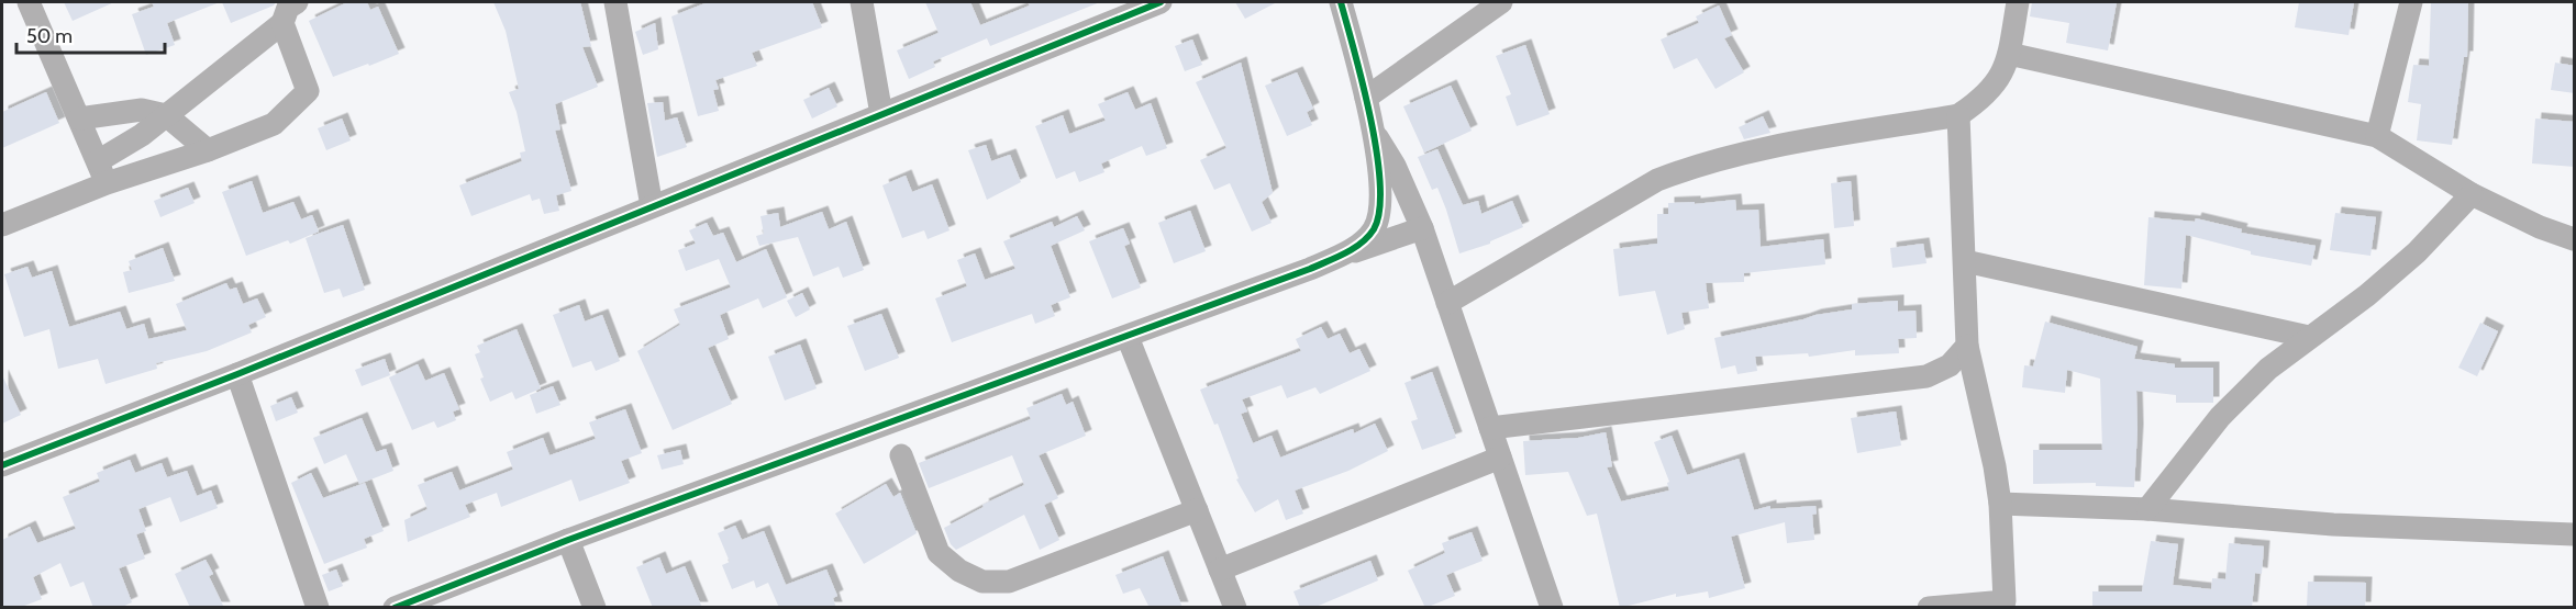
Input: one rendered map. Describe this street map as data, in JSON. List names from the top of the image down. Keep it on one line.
{"scale_bar":"50 m"}
